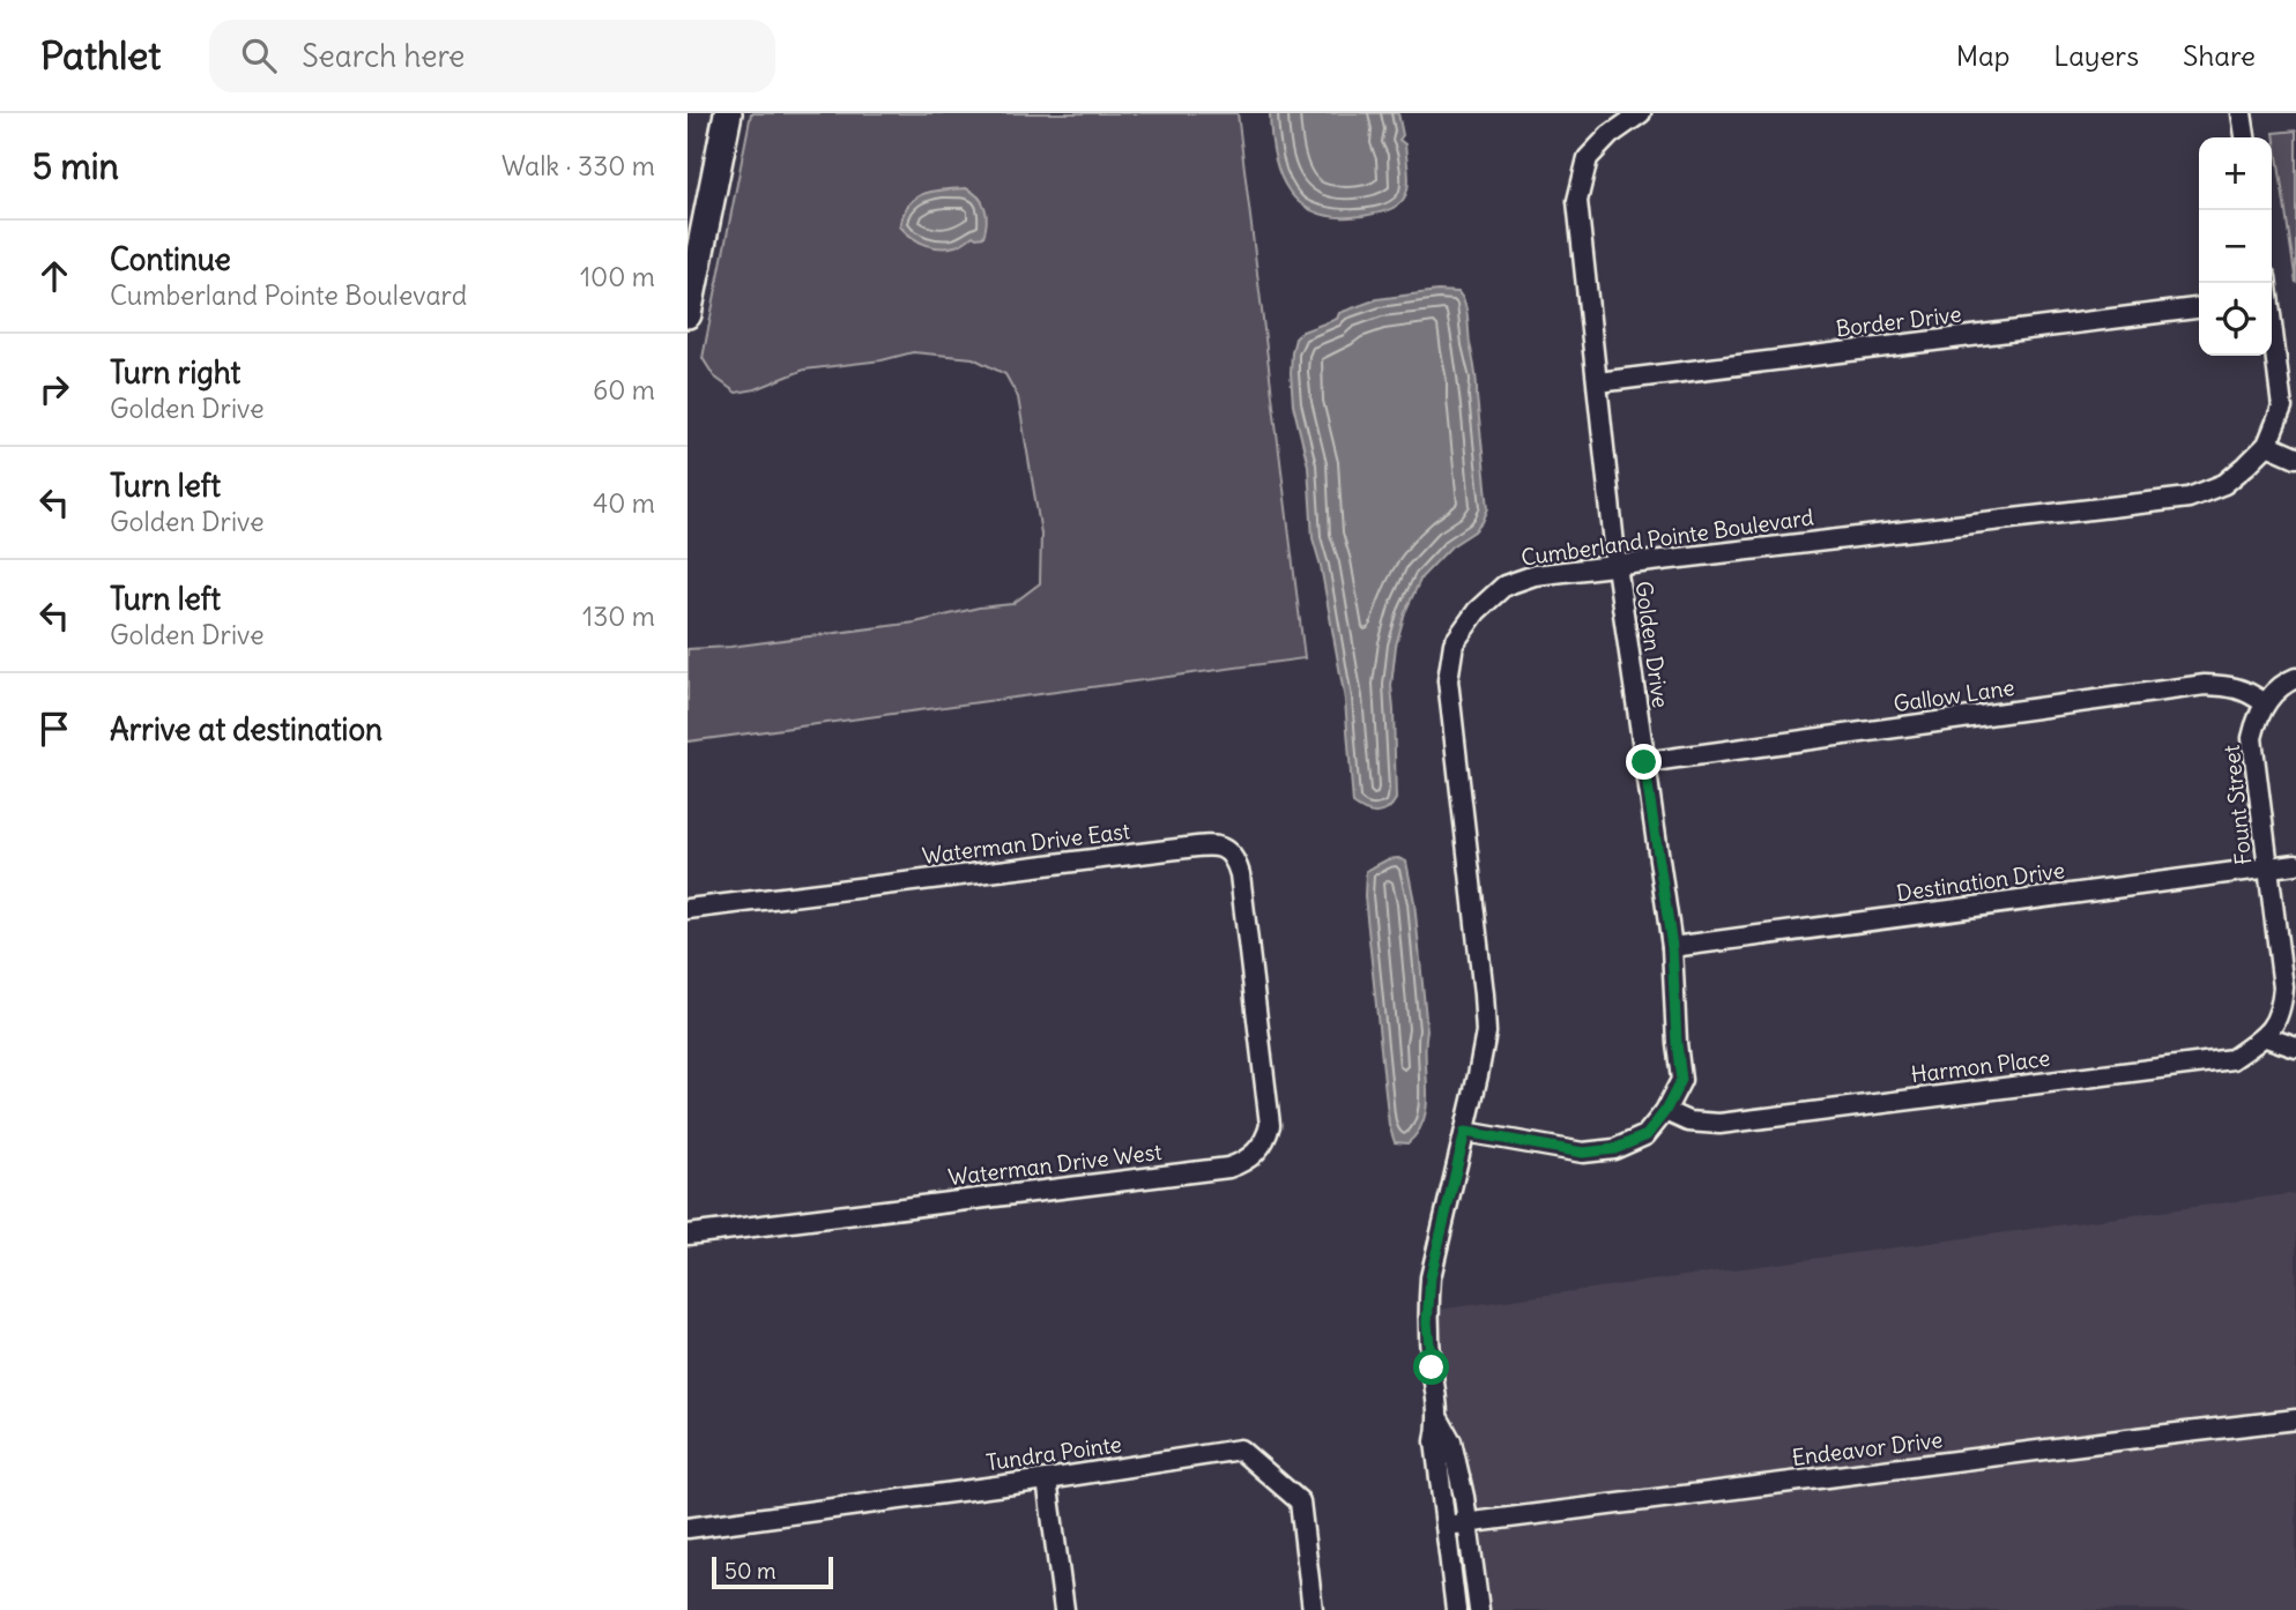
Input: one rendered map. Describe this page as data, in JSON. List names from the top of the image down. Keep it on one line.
{"streets":{"street":["Border Drive","Cumberland Pointe Boulevard","Golden Drive","Gallow Lane","Fount Street","Waterman Drive East","Destination Drive","Harmon Place","Waterman Drive West","Endeavor Drive","Tundra Pointe"]},"crossings":[["Border Drive","Golden Drive"],["Cumberland Pointe Boulevard","Golden Drive"],["Cumberland Pointe Boulevard","Endeavor Drive"],["Golden Drive","Gallow Lane"],["Golden Drive","Destination Drive"],["Golden Drive","Harmon Place"],["Gallow Lane","Fount Street"],["Fount Street","Destination Drive"],["Fount Street","Harmon Place"],["Waterman Drive East","Waterman Drive West"]],"scale_bar":"50 m","page":{"header":"Pathlet","search":"Search here","nav":["Map","Layers","Share"],"heading":["5 min","Walk · 330 m"],"map_buttons":["+","−"],"list":[["Continue","Cumberland Pointe Boulevard","100 m"],["Turn right","Golden Drive","60 m"],["Turn left","Golden Drive","40 m"],["Turn left","Golden Drive","130 m"],"Arrive at destination"],"scale":"50 m"}}
